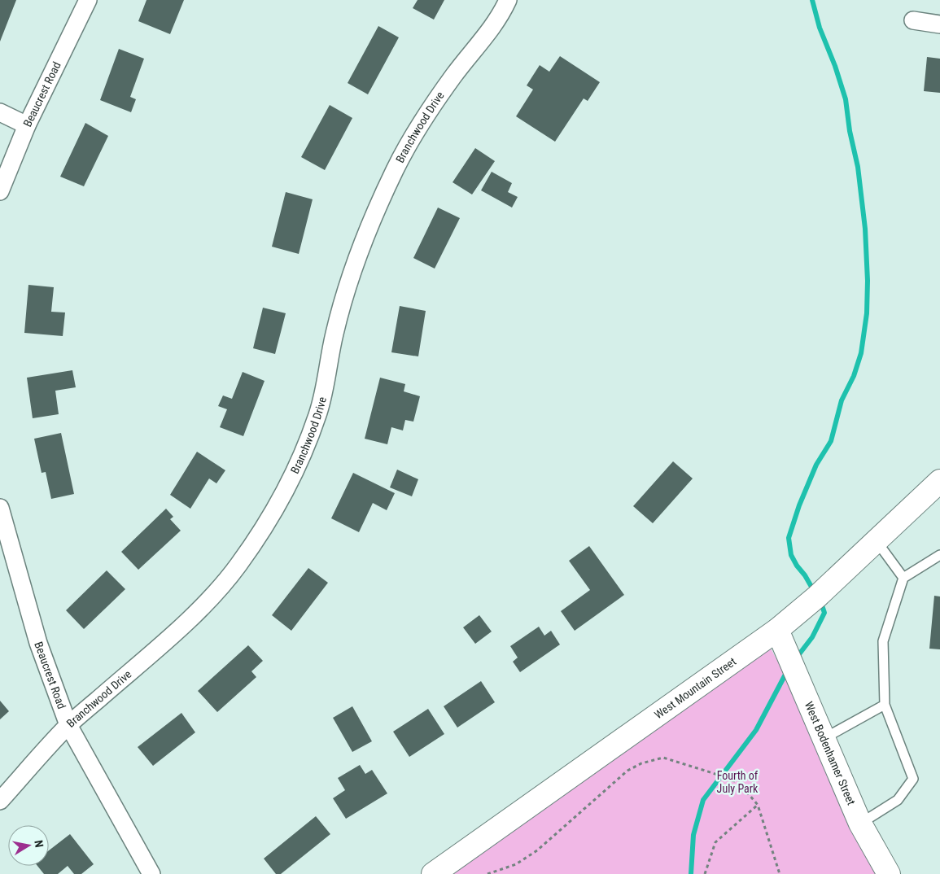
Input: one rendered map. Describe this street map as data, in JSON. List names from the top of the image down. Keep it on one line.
{"streets":{"main road":["West Mountain Street","West Bodenhamer Street"],"street":["Beaucrest Road","Branchwood Drive"]},"crossings":[["Beaucrest Road","Branchwood Drive"],["West Mountain Street","West Bodenhamer Street"]],"parks":["Fourth of July Park"],"north":"right"}
